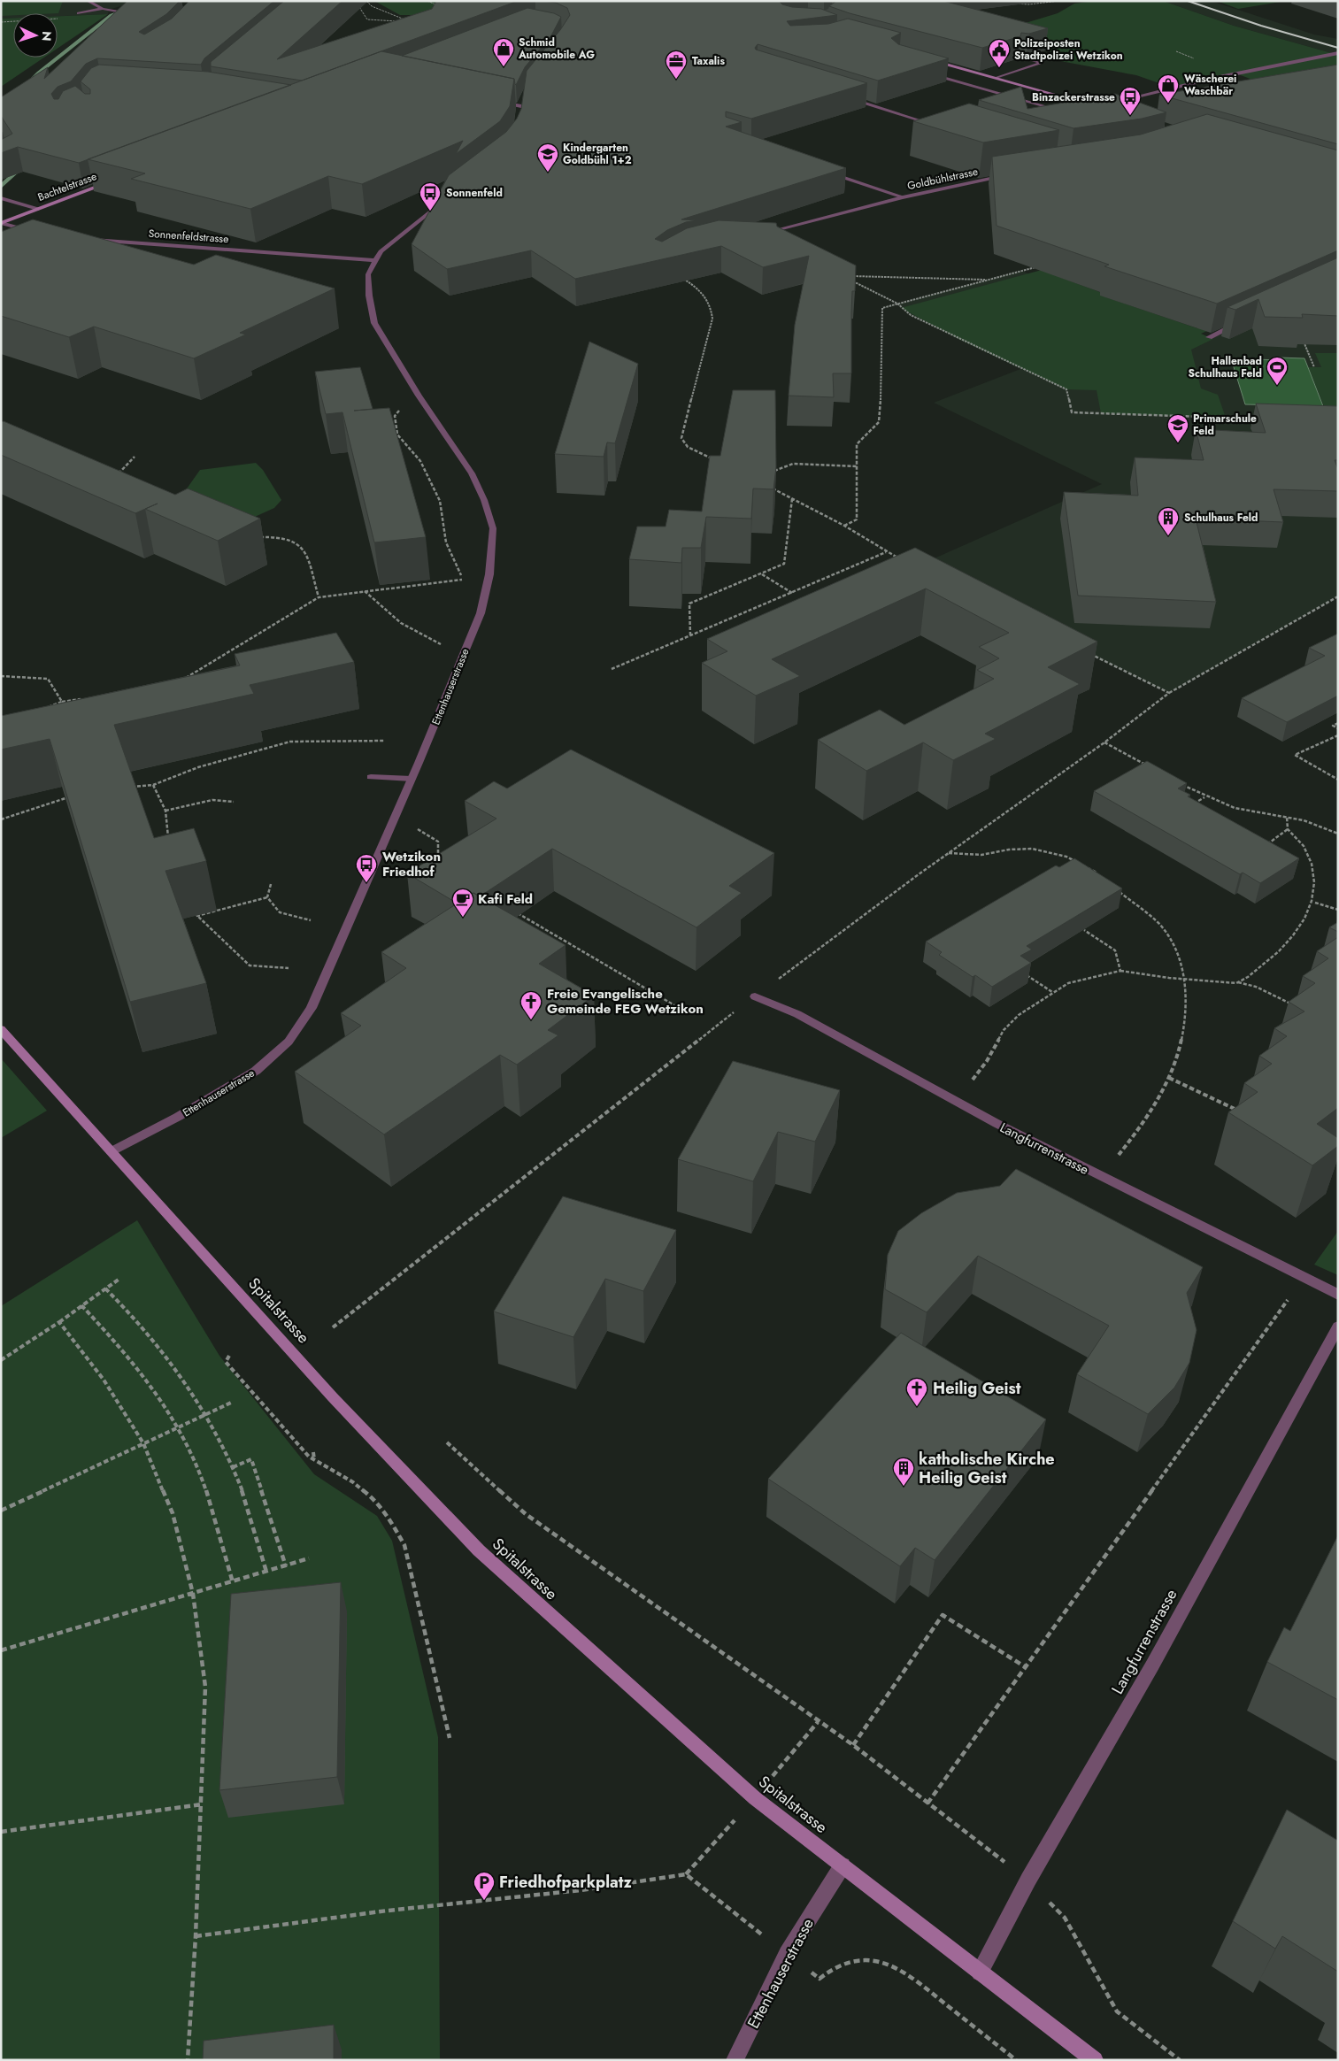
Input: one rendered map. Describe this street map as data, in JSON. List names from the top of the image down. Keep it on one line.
{"streets":{"street":["Goldbühlstrasse","Bachtelstrasse","Sonnenfeldstrasse","Ettenhauserstrasse","Langfurrenstrasse","Spitalstrasse"]},"crossings":[["Sonnenfeldstrasse","Ettenhauserstrasse"],["Ettenhauserstrasse","Spitalstrasse"],["Langfurrenstrasse","Spitalstrasse"]],"places":{"shop":["Schmid Automobile AG","Wäscherei Waschbär"],"public building":["Polizeiposten Stadtpolizei Wetzikon"],"office":["Taxalis"],"bus stop":["Binzackerstrasse","Sonnenfeld","Wetzikon Friedhof"],"school or university":["Kindergarten Goldbühl 1+2","Primarschule Feld"],"sports":["Hallenbad Schulhaus Feld"],"building":["Schulhaus Feld","katholische Kirche Heilig Geist"],"cafe":["Kafi Feld"],"church":["Freie Evangelische Gemeinde FEG Wetzikon","Heilig Geist"],"parking":["Friedhofparkplatz"]},"north":"right"}
